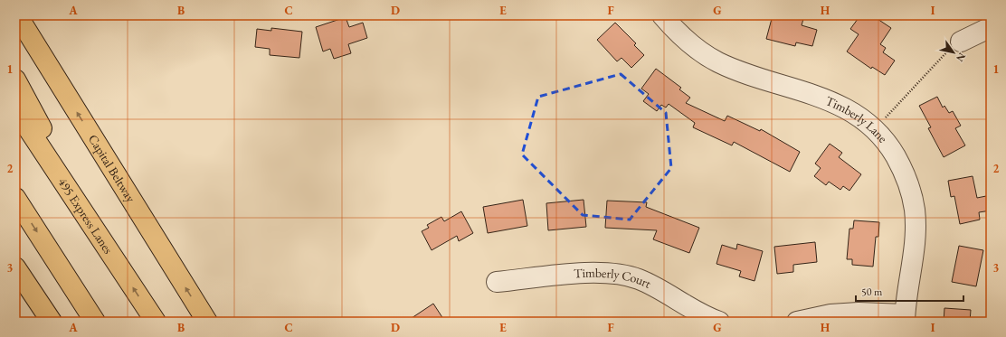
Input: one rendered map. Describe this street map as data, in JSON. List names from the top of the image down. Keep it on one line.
{"streets":{"highway":["Capital Beltway","495 Express Lanes"],"street":["Timberly Lane","Timberly Court"]},"scale_bar":"50 m","north":"bottom right","grid":{"columns":["A","B","C","D","E","F","G","H","I"],"rows":["1","2","3"]}}
